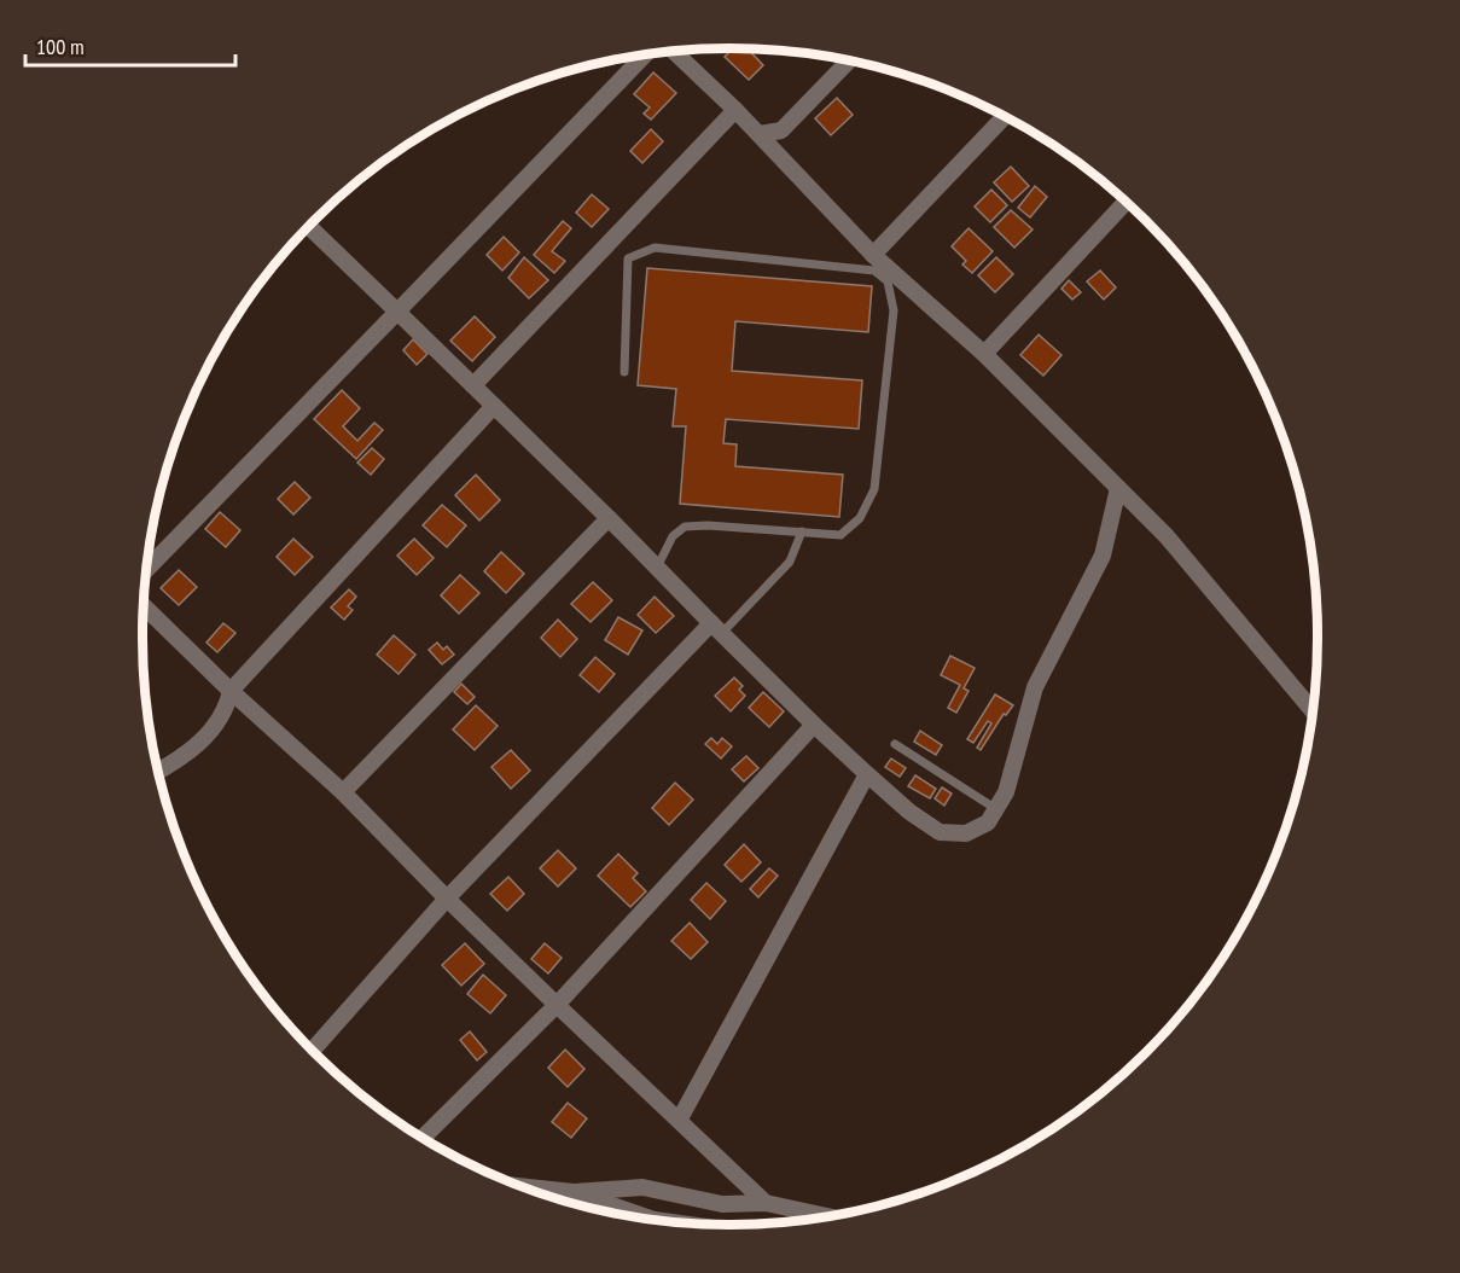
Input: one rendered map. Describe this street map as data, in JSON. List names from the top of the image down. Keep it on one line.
{"scale_bar":"100 m"}
